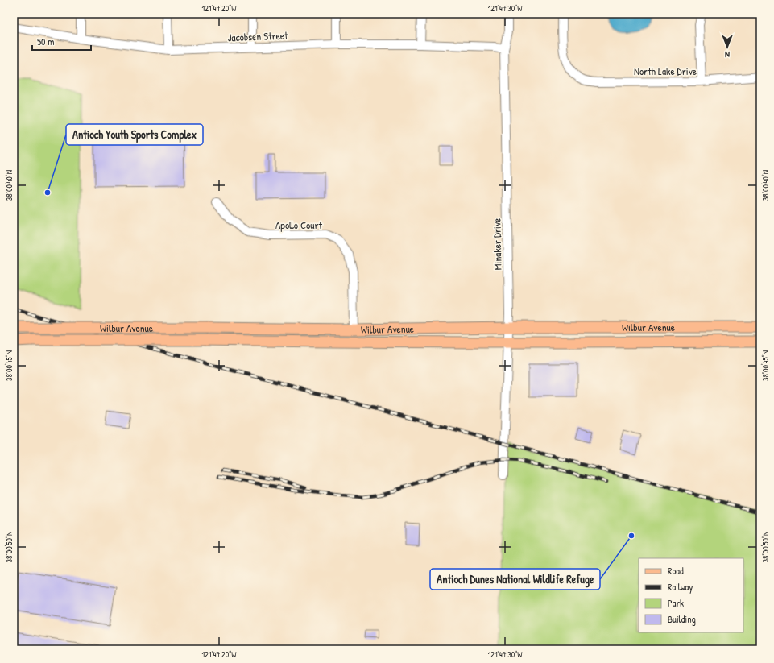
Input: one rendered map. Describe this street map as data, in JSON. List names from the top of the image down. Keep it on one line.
{"streets":{"main road":["Wilbur Avenue"],"street":["Jacobsen Street","North Lake Drive","Apollo Court","Minaker Drive"]},"crossings":[["Jacobsen Street","Minaker Drive"],["Apollo Court","Wilbur Avenue"],["Minaker Drive","Wilbur Avenue"]],"places":["Antioch Youth Sports Complex","Antioch Dunes National Wildlife Refuge"],"legend":["Road","Railway","Park","Building"],"scale_bar":"50 m","north":"bottom","coordinates":["121°47'20\"W","121°47'30\"W","38°00'40\"N","38°00'45\"N","38°00'50\"N"]}
